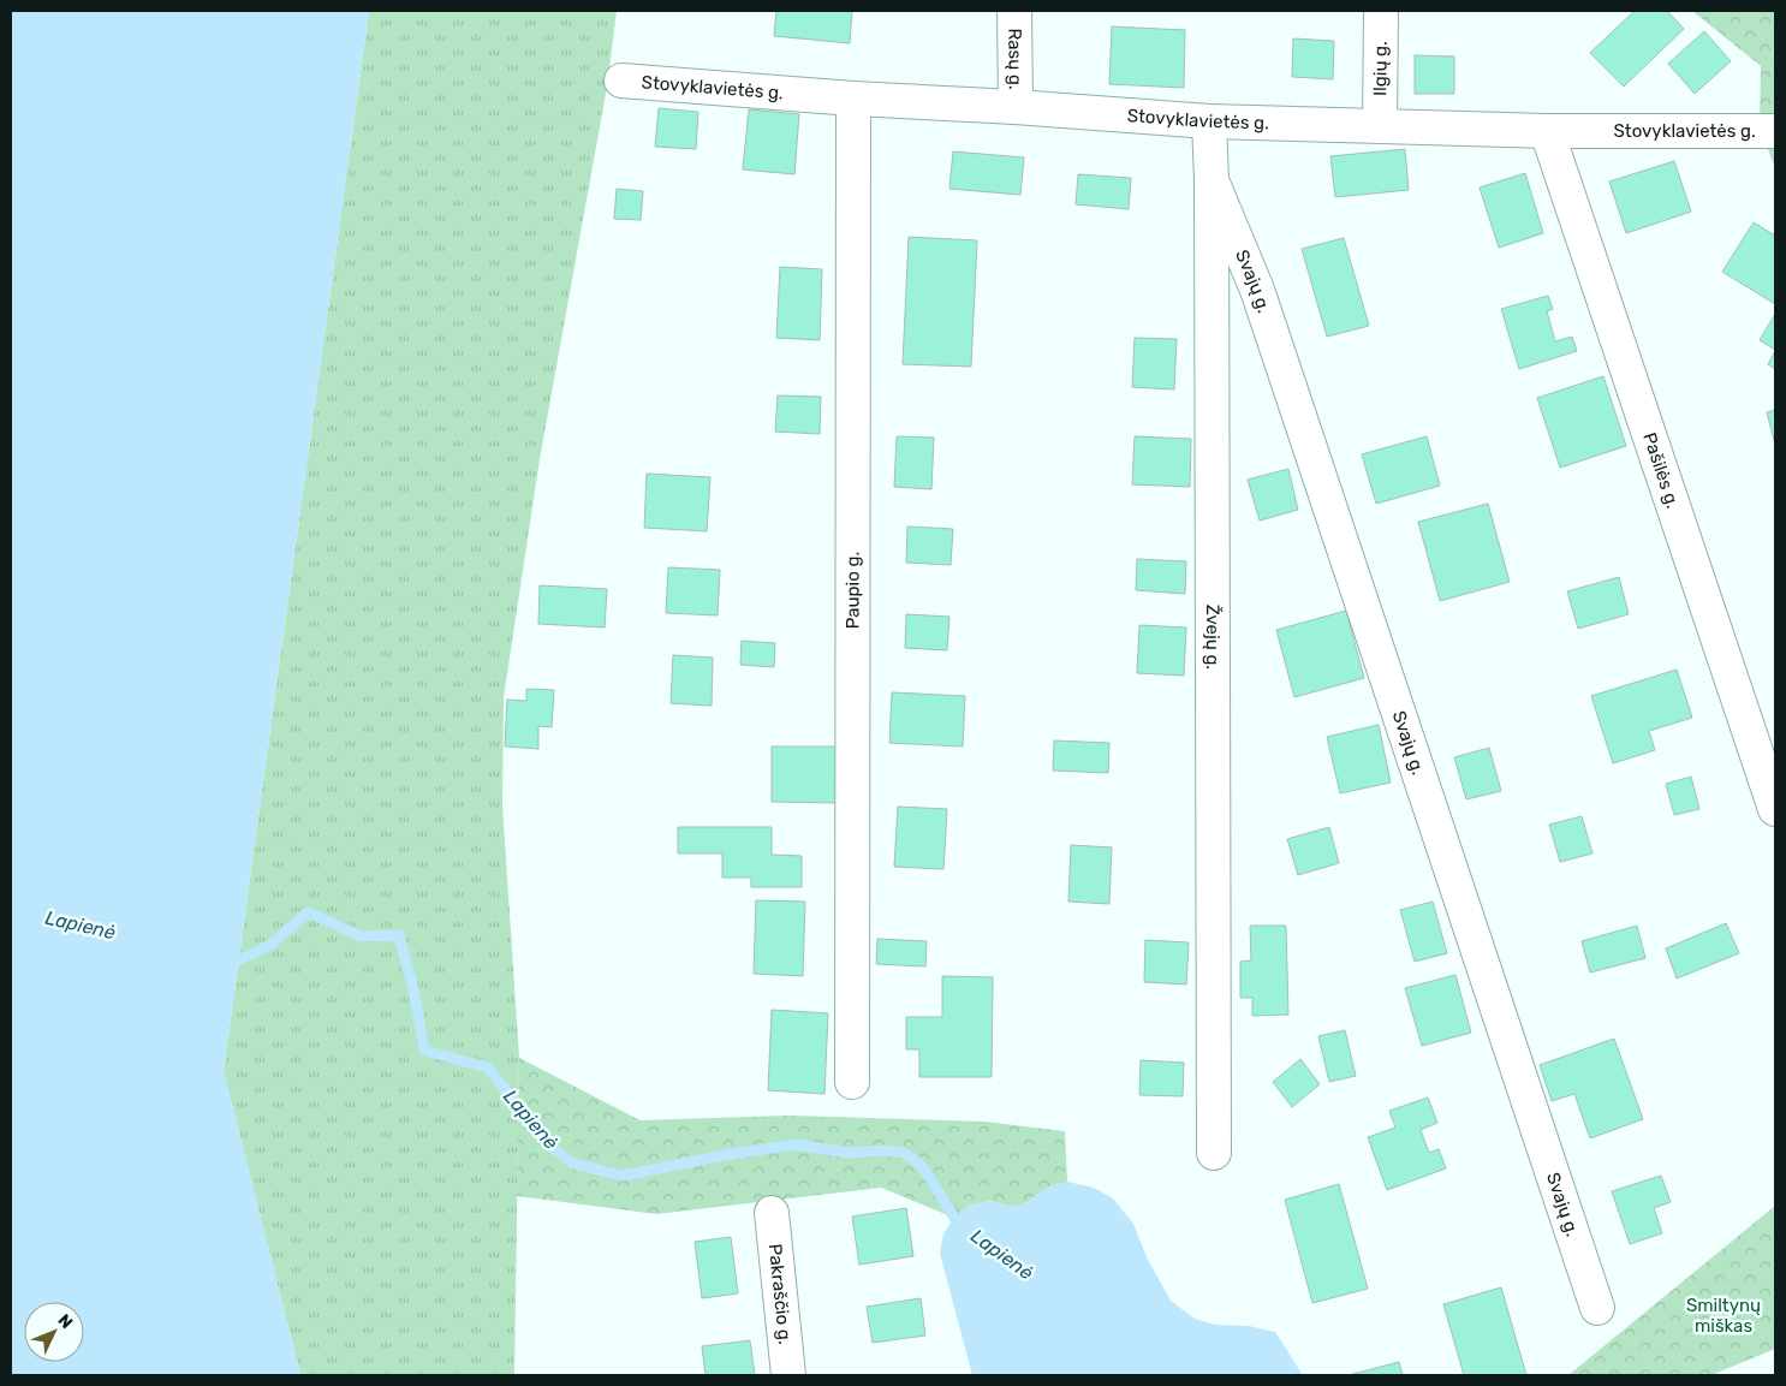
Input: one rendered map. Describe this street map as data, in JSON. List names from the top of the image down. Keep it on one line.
{"streets":{"street":["Rasų g.","Ilgių g.","Stovyklavietės g.","Svajų g.","Pašilės g.","Paupio g.","Žvejų g.","Pakraščio g."]},"crossings":[["Rasų g.","Stovyklavietės g."],["Ilgių g.","Stovyklavietės g."],["Stovyklavietės g.","Pašilės g."],["Stovyklavietės g.","Paupio g."],["Stovyklavietės g.","Žvejų g."],["Svajų g.","Žvejų g."]],"water":["Lapienė"],"parks":["Smiltynų miškas"],"north":"top right"}
